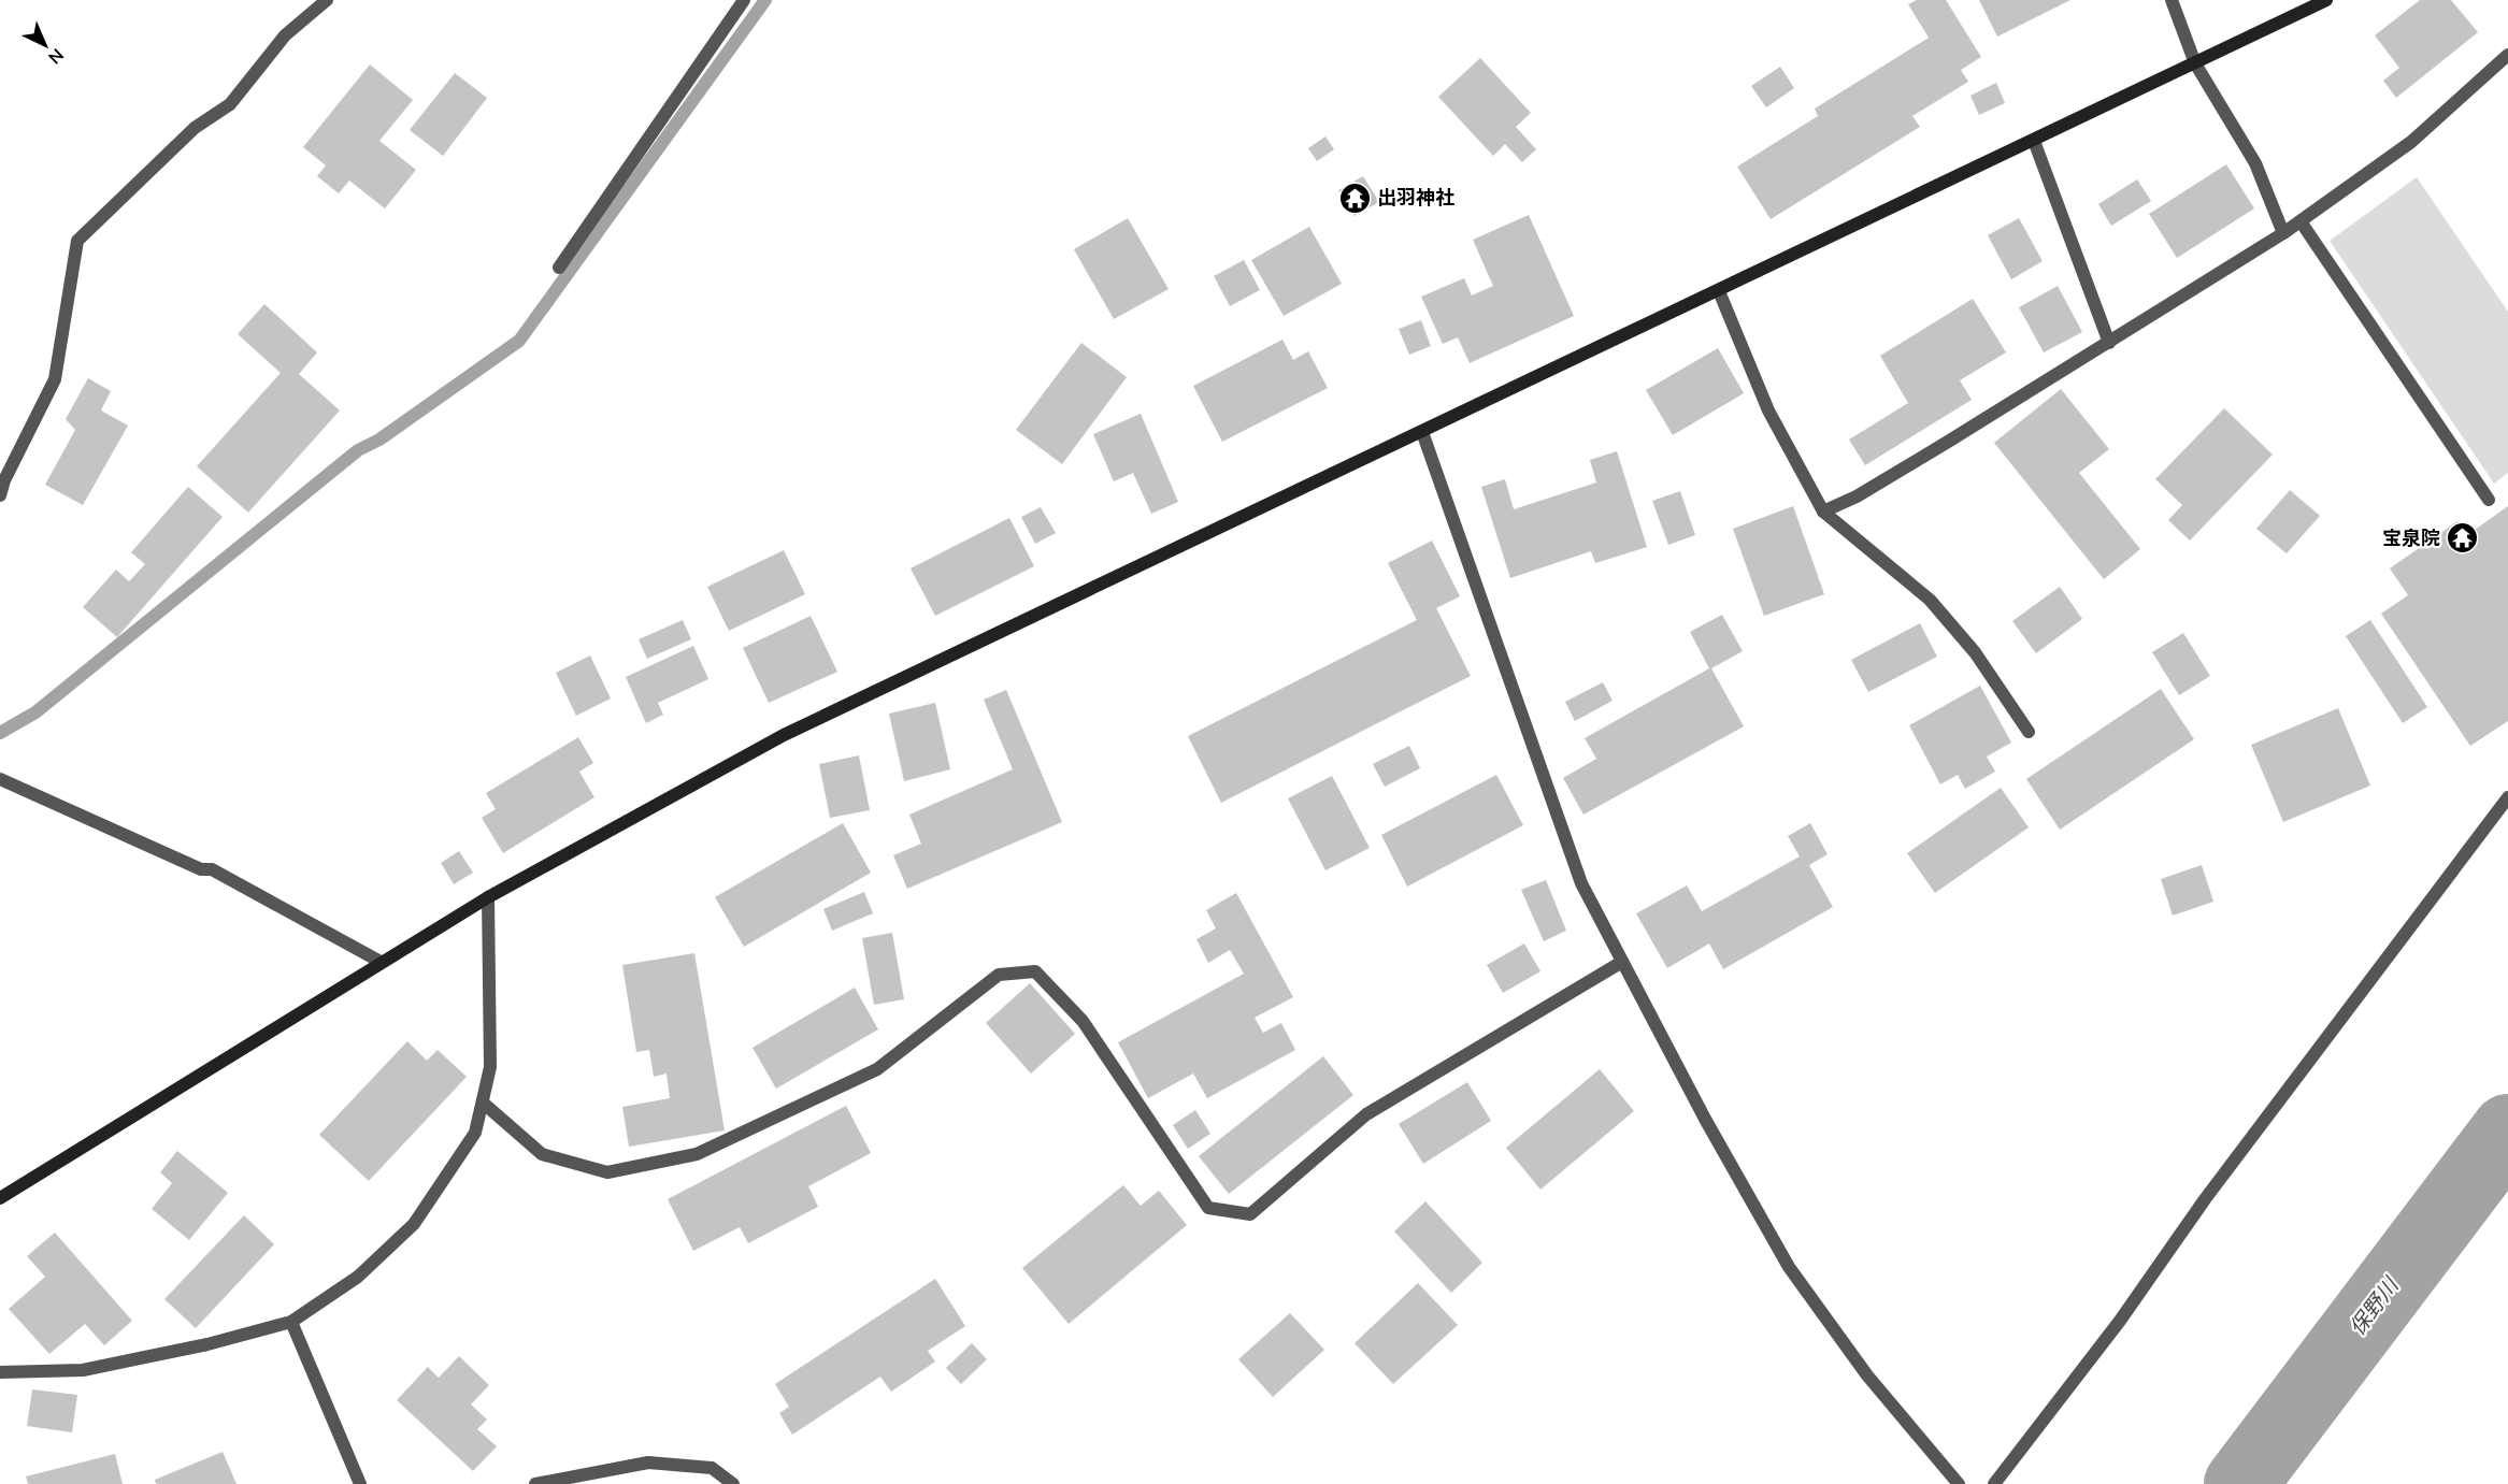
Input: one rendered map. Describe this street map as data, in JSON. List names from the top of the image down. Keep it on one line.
{"water":["保野川"],"places":{"temple":["出羽神社","宝泉院"]},"north":"bottom right"}
